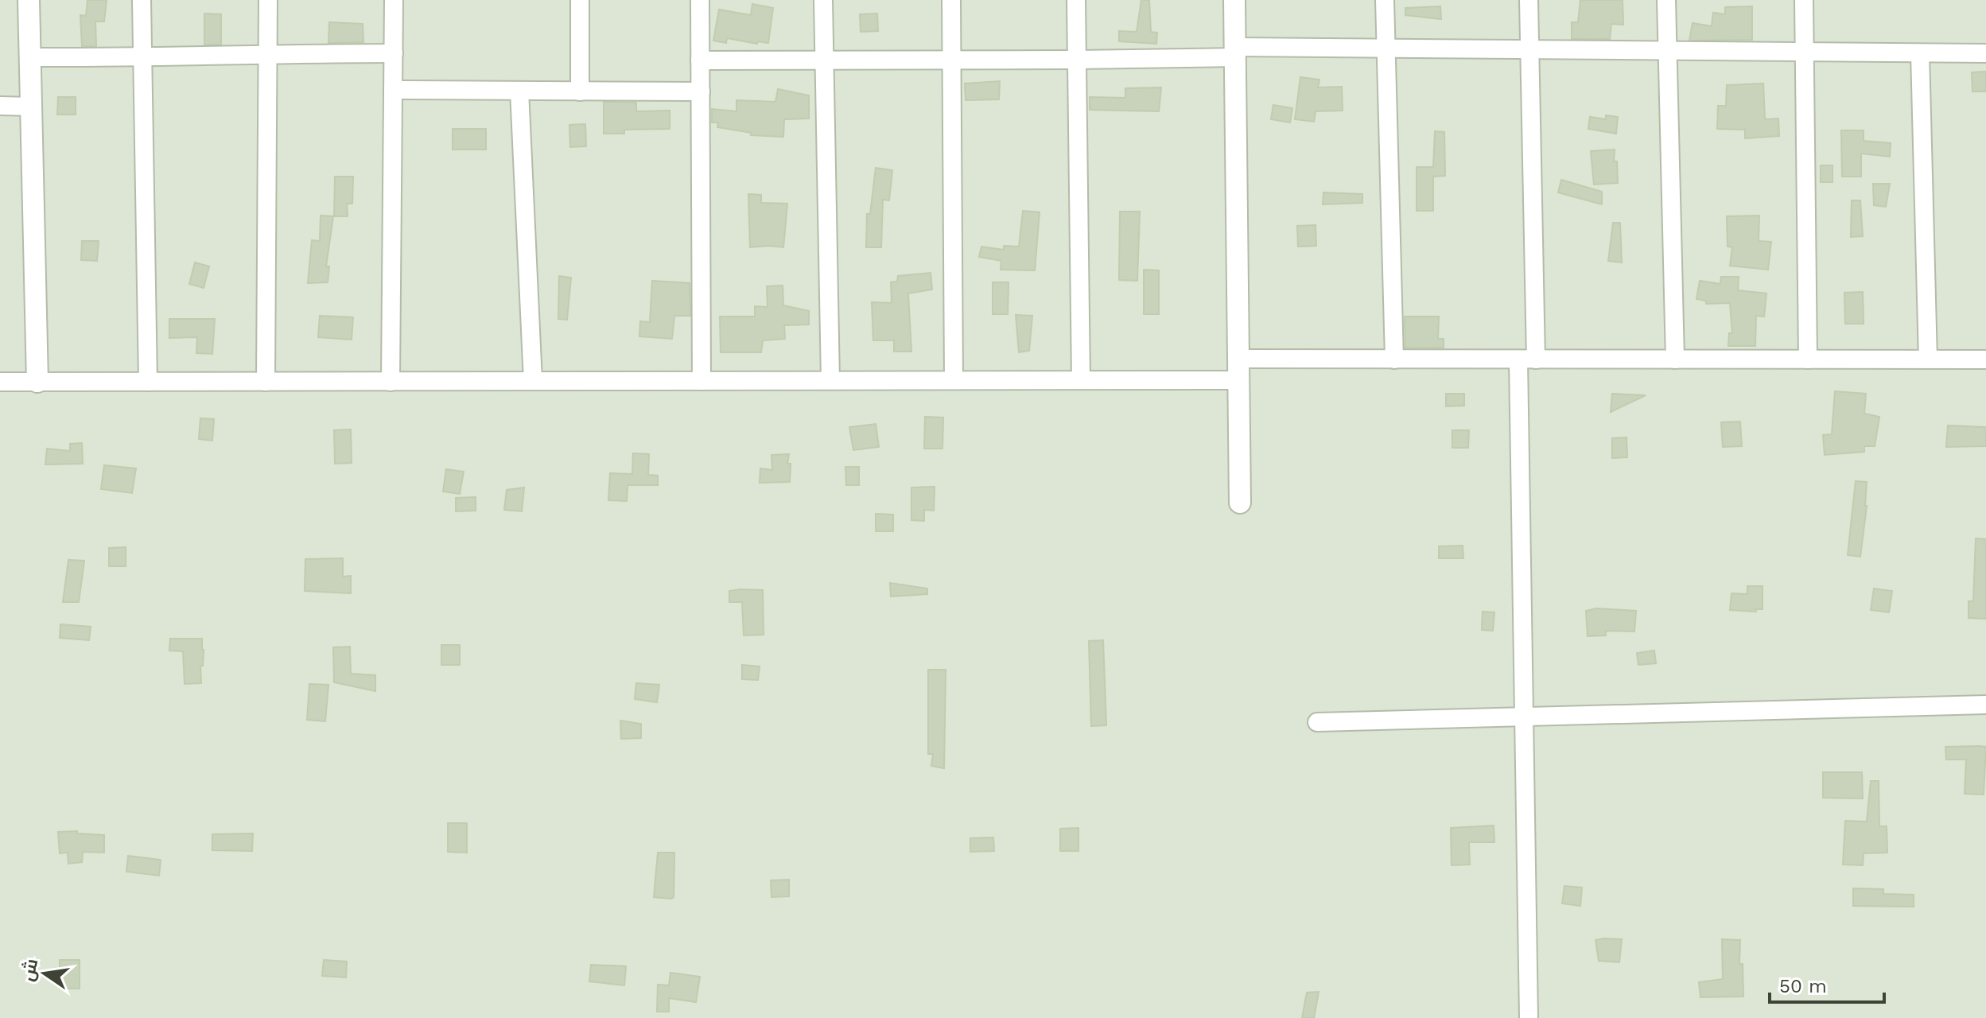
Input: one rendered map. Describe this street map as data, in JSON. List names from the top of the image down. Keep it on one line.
{"scale_bar":"50 m","north":"left"}
